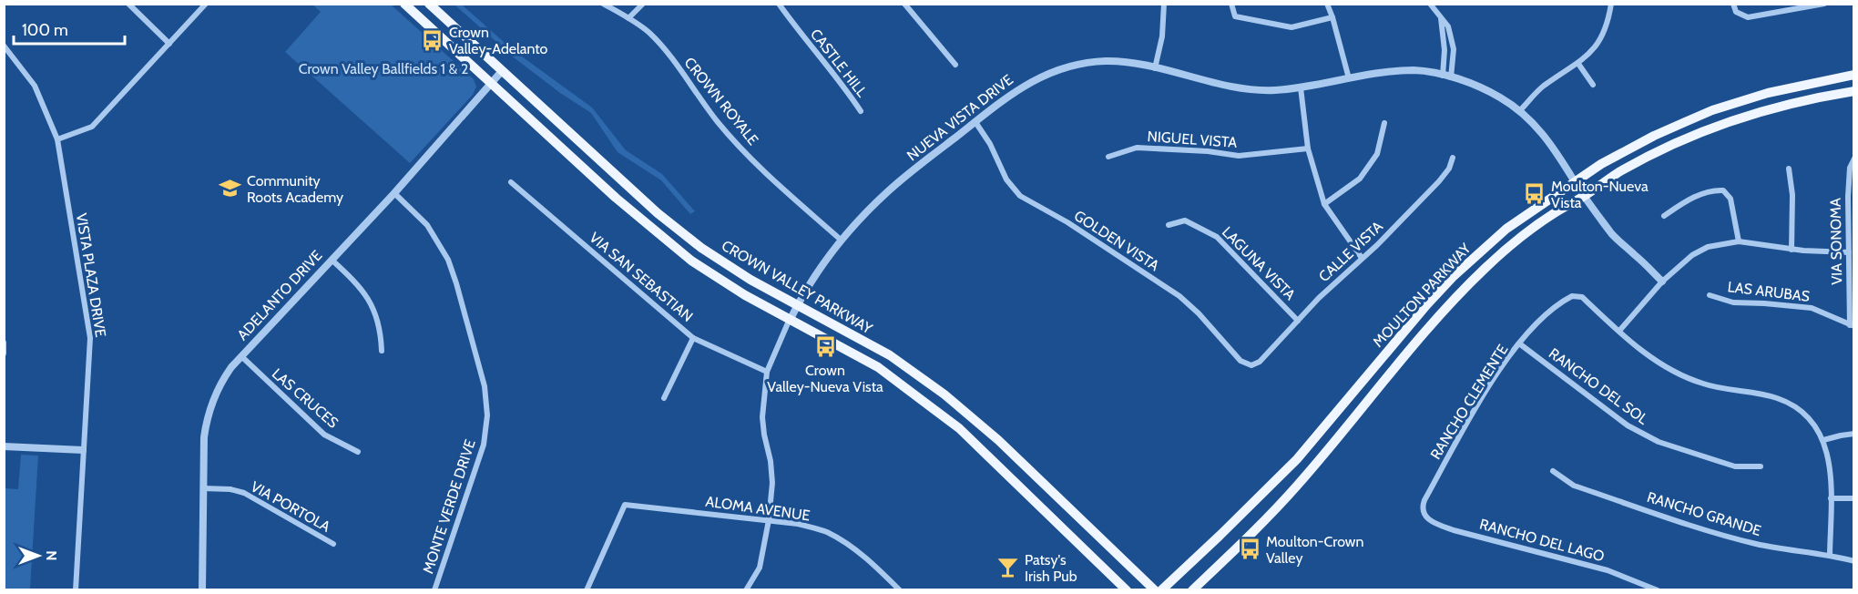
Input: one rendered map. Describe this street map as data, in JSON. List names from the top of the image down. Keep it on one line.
{"streets":{"main road":["CROWN VALLEY PARKWAY","MOULTON PARKWAY"],"street":["CASTLE HILL","CROWN ROYALE","NUEVA VISTA DRIVE","NIGUEL VISTA","GOLDEN VISTA","VIA SONOMA","CALLE VISTA","LAGUNA VISTA","VISTA PLAZA DRIVE","VIA SAN SEBASTIAN","LAS ARUBAS","ADELANTO DRIVE","RANCHO DEL SOL","LAS CRUCES","RANCHO CLEMENTE","VIA PORTOLA","MONTE VERDE DRIVE","ALOMA AVENUE","RANCHO GRANDE","RANCHO DEL LAGO"]},"crossings":[["CROWN ROYALE","NUEVA VISTA DRIVE"],["NUEVA VISTA DRIVE","GOLDEN VISTA"],["NUEVA VISTA DRIVE","VIA SAN SEBASTIAN"],["NUEVA VISTA DRIVE","CROWN VALLEY PARKWAY"],["NUEVA VISTA DRIVE","MOULTON PARKWAY"],["NUEVA VISTA DRIVE","ALOMA AVENUE"],["GOLDEN VISTA","CALLE VISTA"],["VIA SONOMA","LAS ARUBAS"],["CALLE VISTA","LAGUNA VISTA"],["CROWN VALLEY PARKWAY","ADELANTO DRIVE"],["ADELANTO DRIVE","LAS CRUCES"],["ADELANTO DRIVE","VIA PORTOLA"],["ADELANTO DRIVE","MONTE VERDE DRIVE"],["RANCHO DEL SOL","RANCHO CLEMENTE"],["RANCHO CLEMENTE","RANCHO DEL LAGO"]],"parks":["Crown Valley Ballfields 1 & 2"],"places":{"bus stop":["Crown Valley-Adelanto","Moulton-Nueva Vista","Crown Valley-Nueva Vista","Moulton-Crown Valley"],"school or university":["Community Roots Academy"],"bar":["Patsy's Irish Pub"]},"scale_bar":"100 m","north":"right"}
